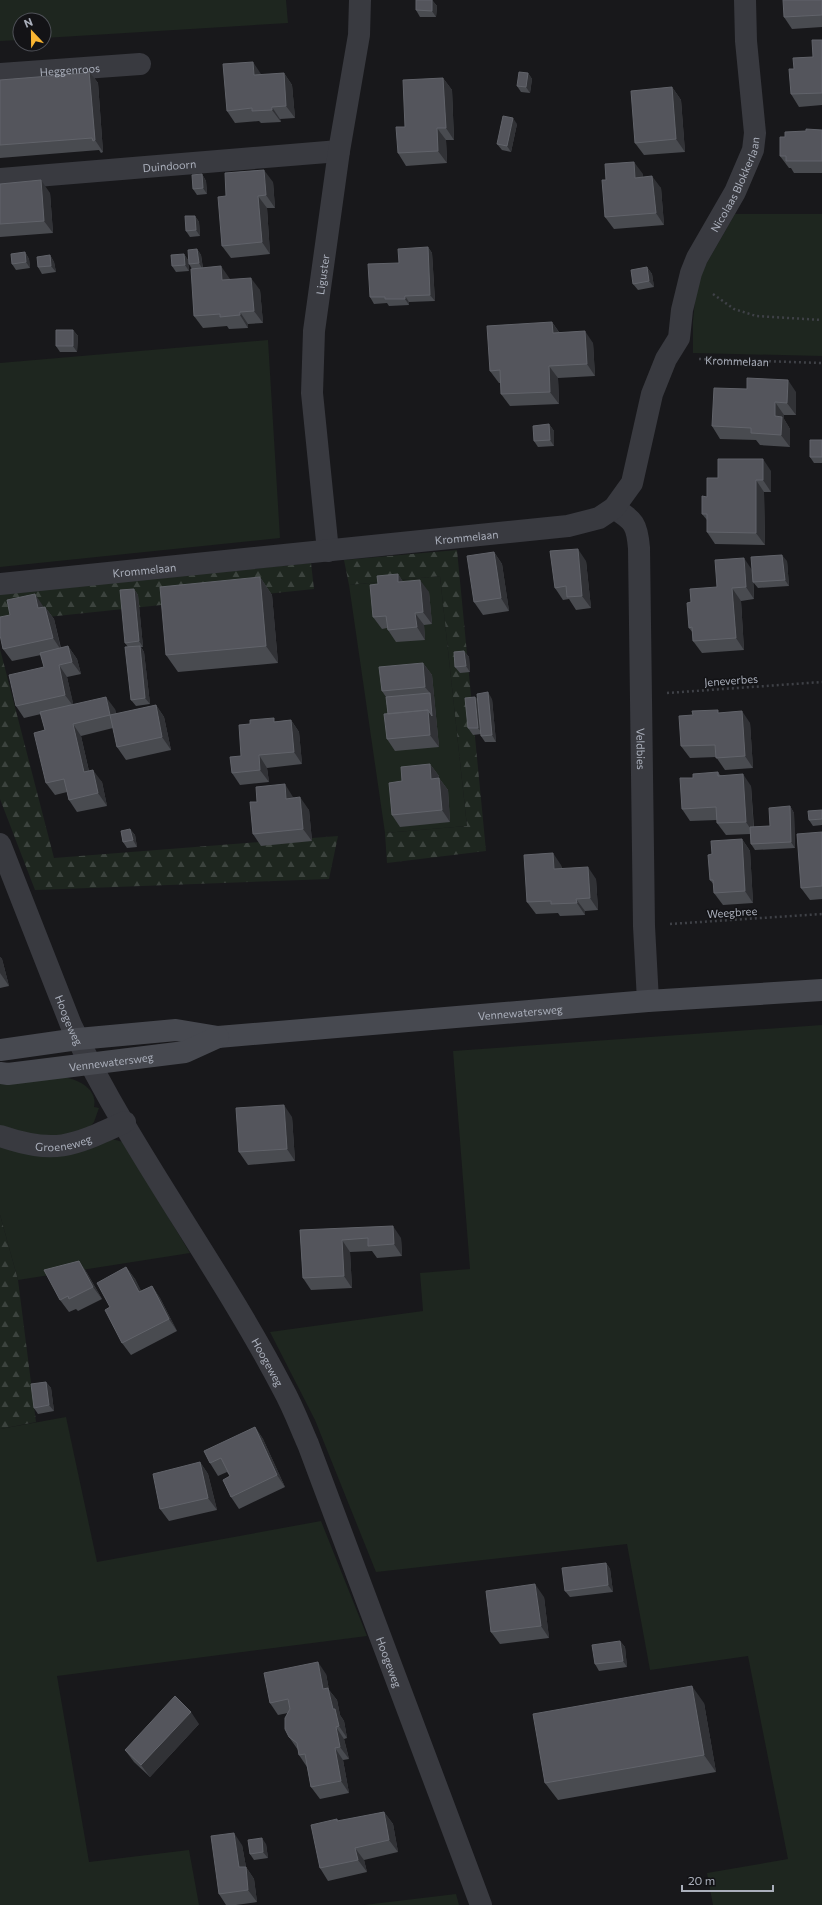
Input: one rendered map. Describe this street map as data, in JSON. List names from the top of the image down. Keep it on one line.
{"streets":{"street":["Heggenroos","Duindoorn","Nicolaas Blokkerlaan","Liguster","Krommelaan","Veldbies","Vennewatersweg","Hoogeweg","Groeneweg"],"path":["Jeneverbes","Weegbree"]},"crossings":[["Duindoorn","Liguster"],["Nicolaas Blokkerlaan","Krommelaan"],["Liguster","Krommelaan"],["Krommelaan","Veldbies"],["Jeneverbes","Veldbies"],["Veldbies","Weegbree"],["Veldbies","Vennewatersweg"],["Vennewatersweg","Hoogeweg"],["Hoogeweg","Groeneweg"]],"scale_bar":"20 m","north":"top"}
